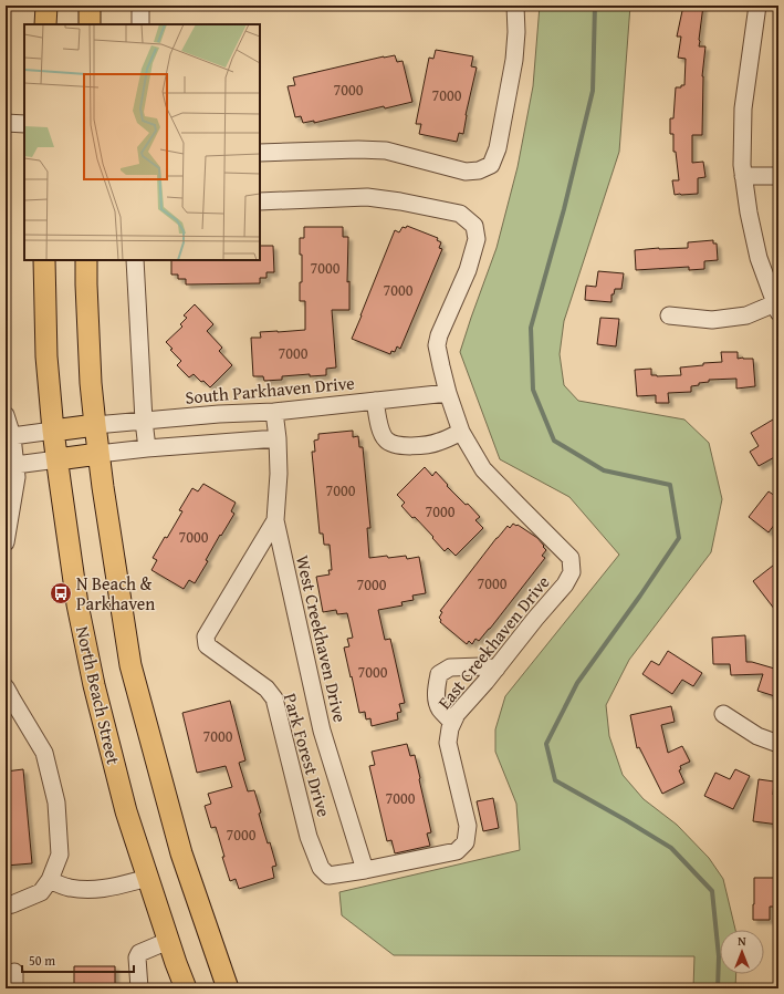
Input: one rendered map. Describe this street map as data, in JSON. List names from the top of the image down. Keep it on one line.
{"streets":{"main road":["North Beach Street"],"street":["South Parkhaven Drive","West Creekhaven Drive","East Creekhaven Drive","Park Forest Drive"]},"crossings":[["South Parkhaven Drive","West Creekhaven Drive"],["West Creekhaven Drive","East Creekhaven Drive"],["West Creekhaven Drive","Park Forest Drive"],["East Creekhaven Drive","Park Forest Drive"]],"places":{"bus stop":["N Beach & Parkhaven"]},"house_numbers":["7000","7000","7000","7000","7000","7000","7000","7000","7000","7000","7000","7000","7000","7000"],"scale_bar":"50 m","north":"top"}
